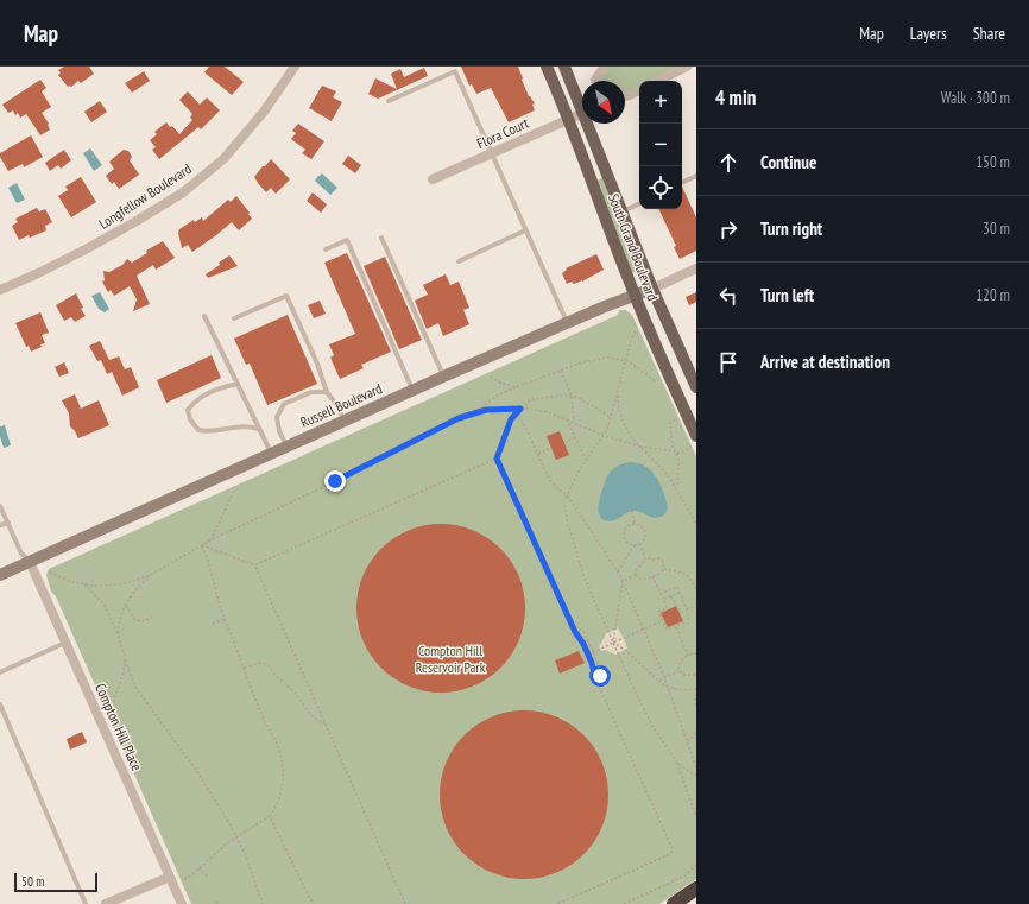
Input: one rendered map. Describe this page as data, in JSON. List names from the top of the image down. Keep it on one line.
{"streets":{"main road":["South Grand Boulevard","Russell Boulevard"],"street":["Flora Court","Longfellow Boulevard","Compton Hill Place"]},"crossings":[["Flora Court","South Grand Boulevard"],["South Grand Boulevard","Russell Boulevard"],["Russell Boulevard","Compton Hill Place"]],"parks":["Compton Hill Reservoir Park"],"scale_bar":"50 m","north":"bottom right","page":{"header":"Map","nav":["Map","Layers","Share"],"heading":["4 min","Walk · 300 m"],"map_buttons":["+","−"],"list":[["Continue","150 m"],["Turn right","30 m"],["Turn left","120 m"],"Arrive at destination"],"scale":"50 m"}}
